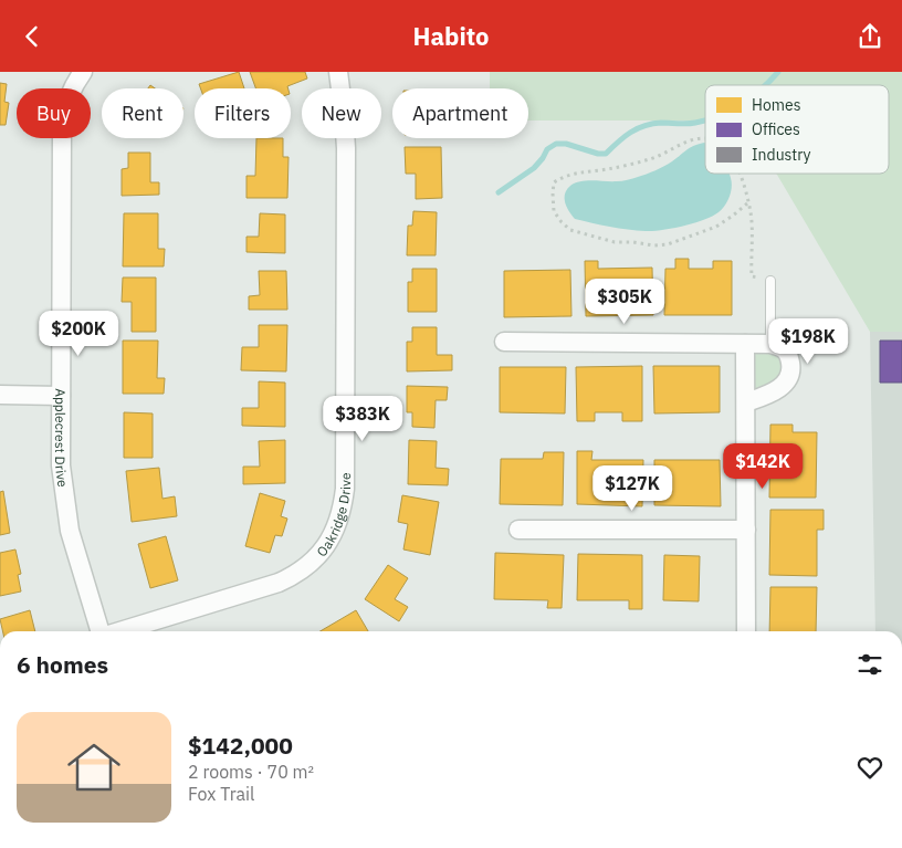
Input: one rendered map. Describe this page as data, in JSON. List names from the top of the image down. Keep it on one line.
{"streets":{"street":["Applecrest Drive","Oakridge Drive"]},"legend":["Homes","Offices","Industry"],"page":{"header":"Habito","chip":["Buy","Rent","Filters","New","Apartment"],"price":["$305K","$200K","$198K","$383K","$142K","$127K"],"heading":"6 homes","list":[{"name":"$142,000","note":"2 rooms · 70 m² · Fox Trail"}]}}
